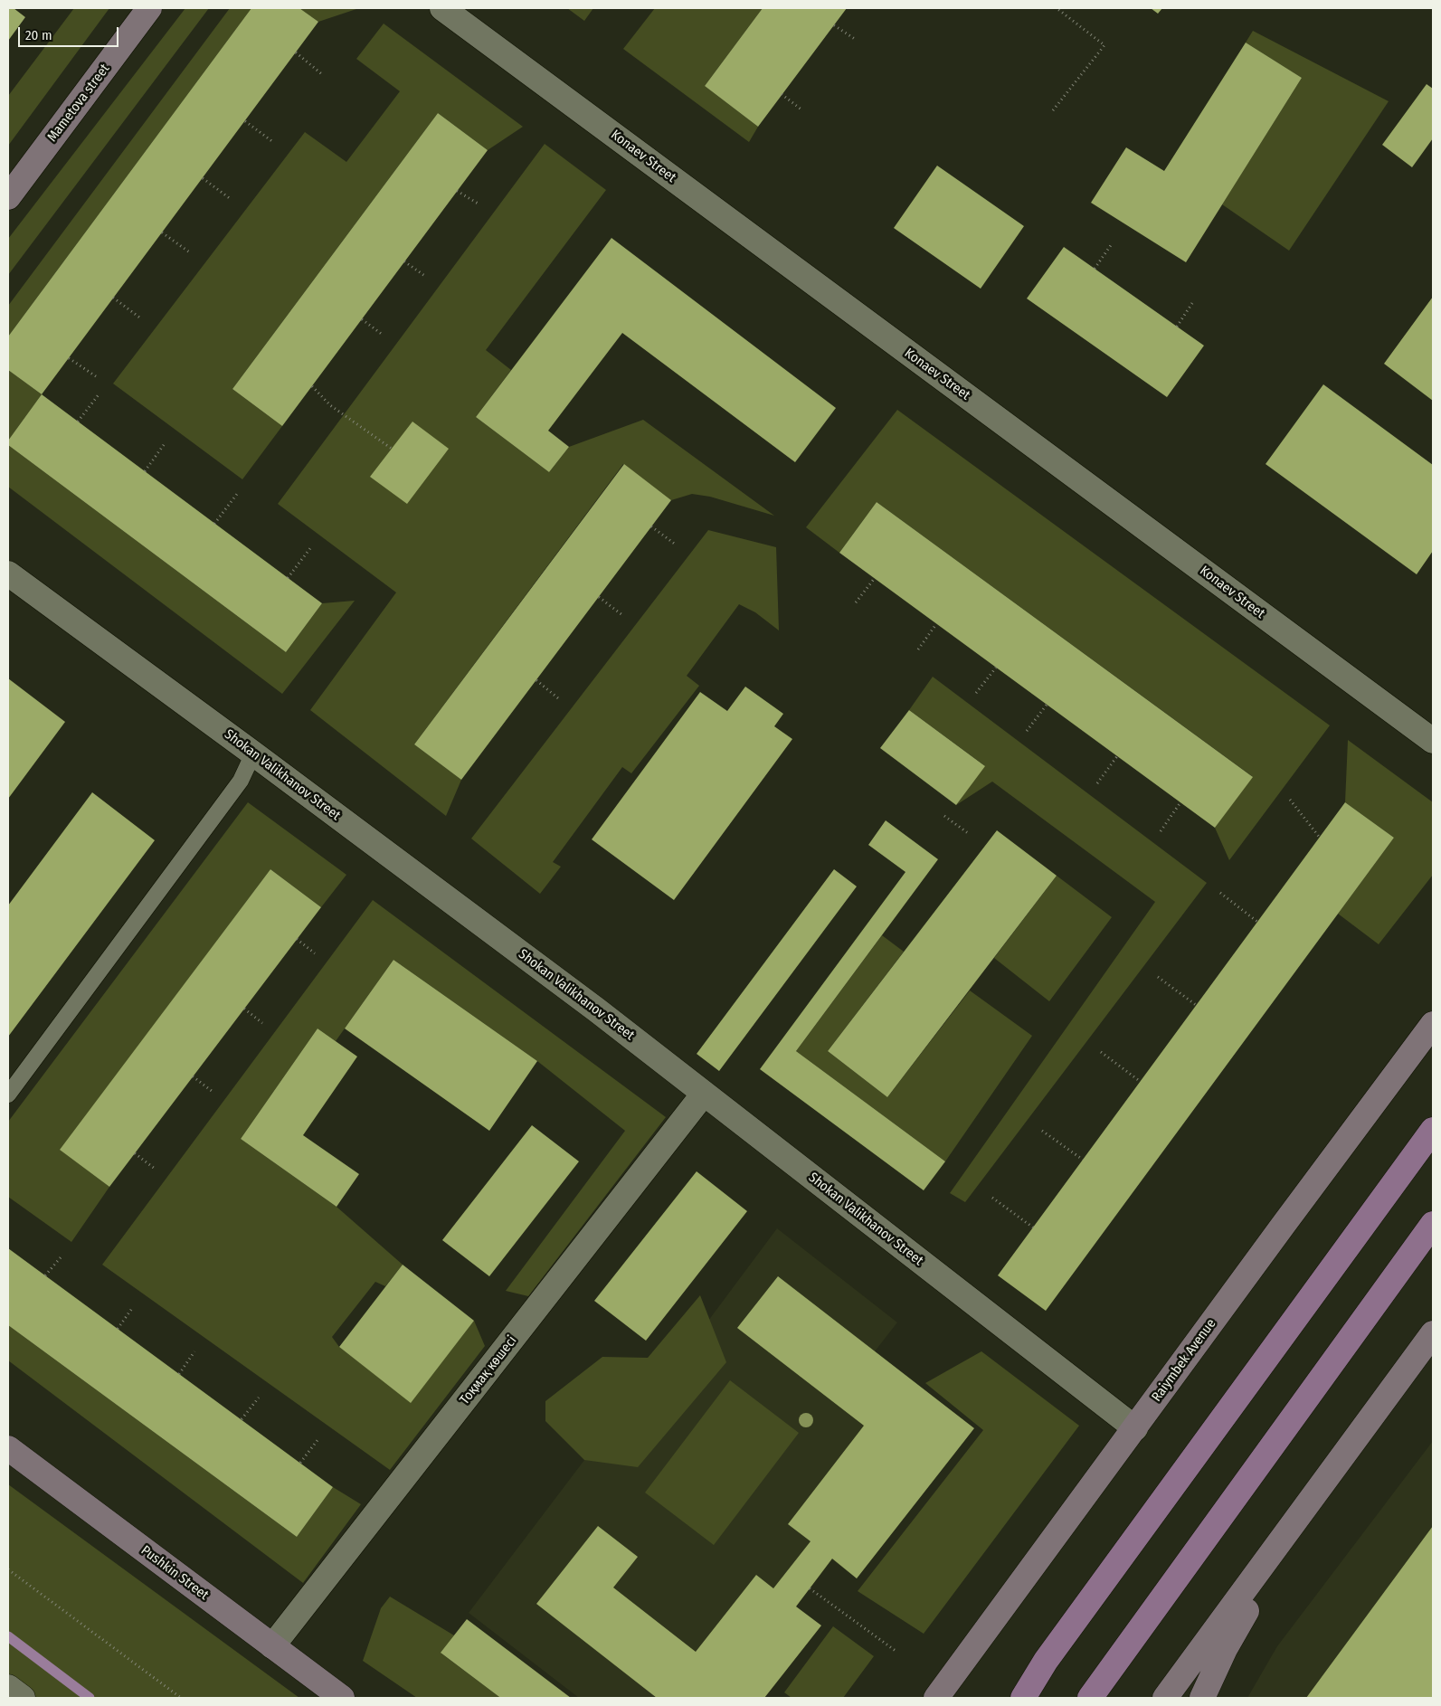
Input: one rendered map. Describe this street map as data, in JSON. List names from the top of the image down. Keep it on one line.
{"streets":{"main road":["Mametovа street","Raiymbek Avenue","Pushkin Street"],"street":["Konaev Street","Shokan Valikhanov Street","Тоқмақ көшесі"]},"crossings":[["Shokan Valikhanov Street","Raiymbek Avenue"],["Shokan Valikhanov Street","Тоқмақ көшесі"],["Тоқмақ көшесі","Pushkin Street"]],"scale_bar":"20 m"}
